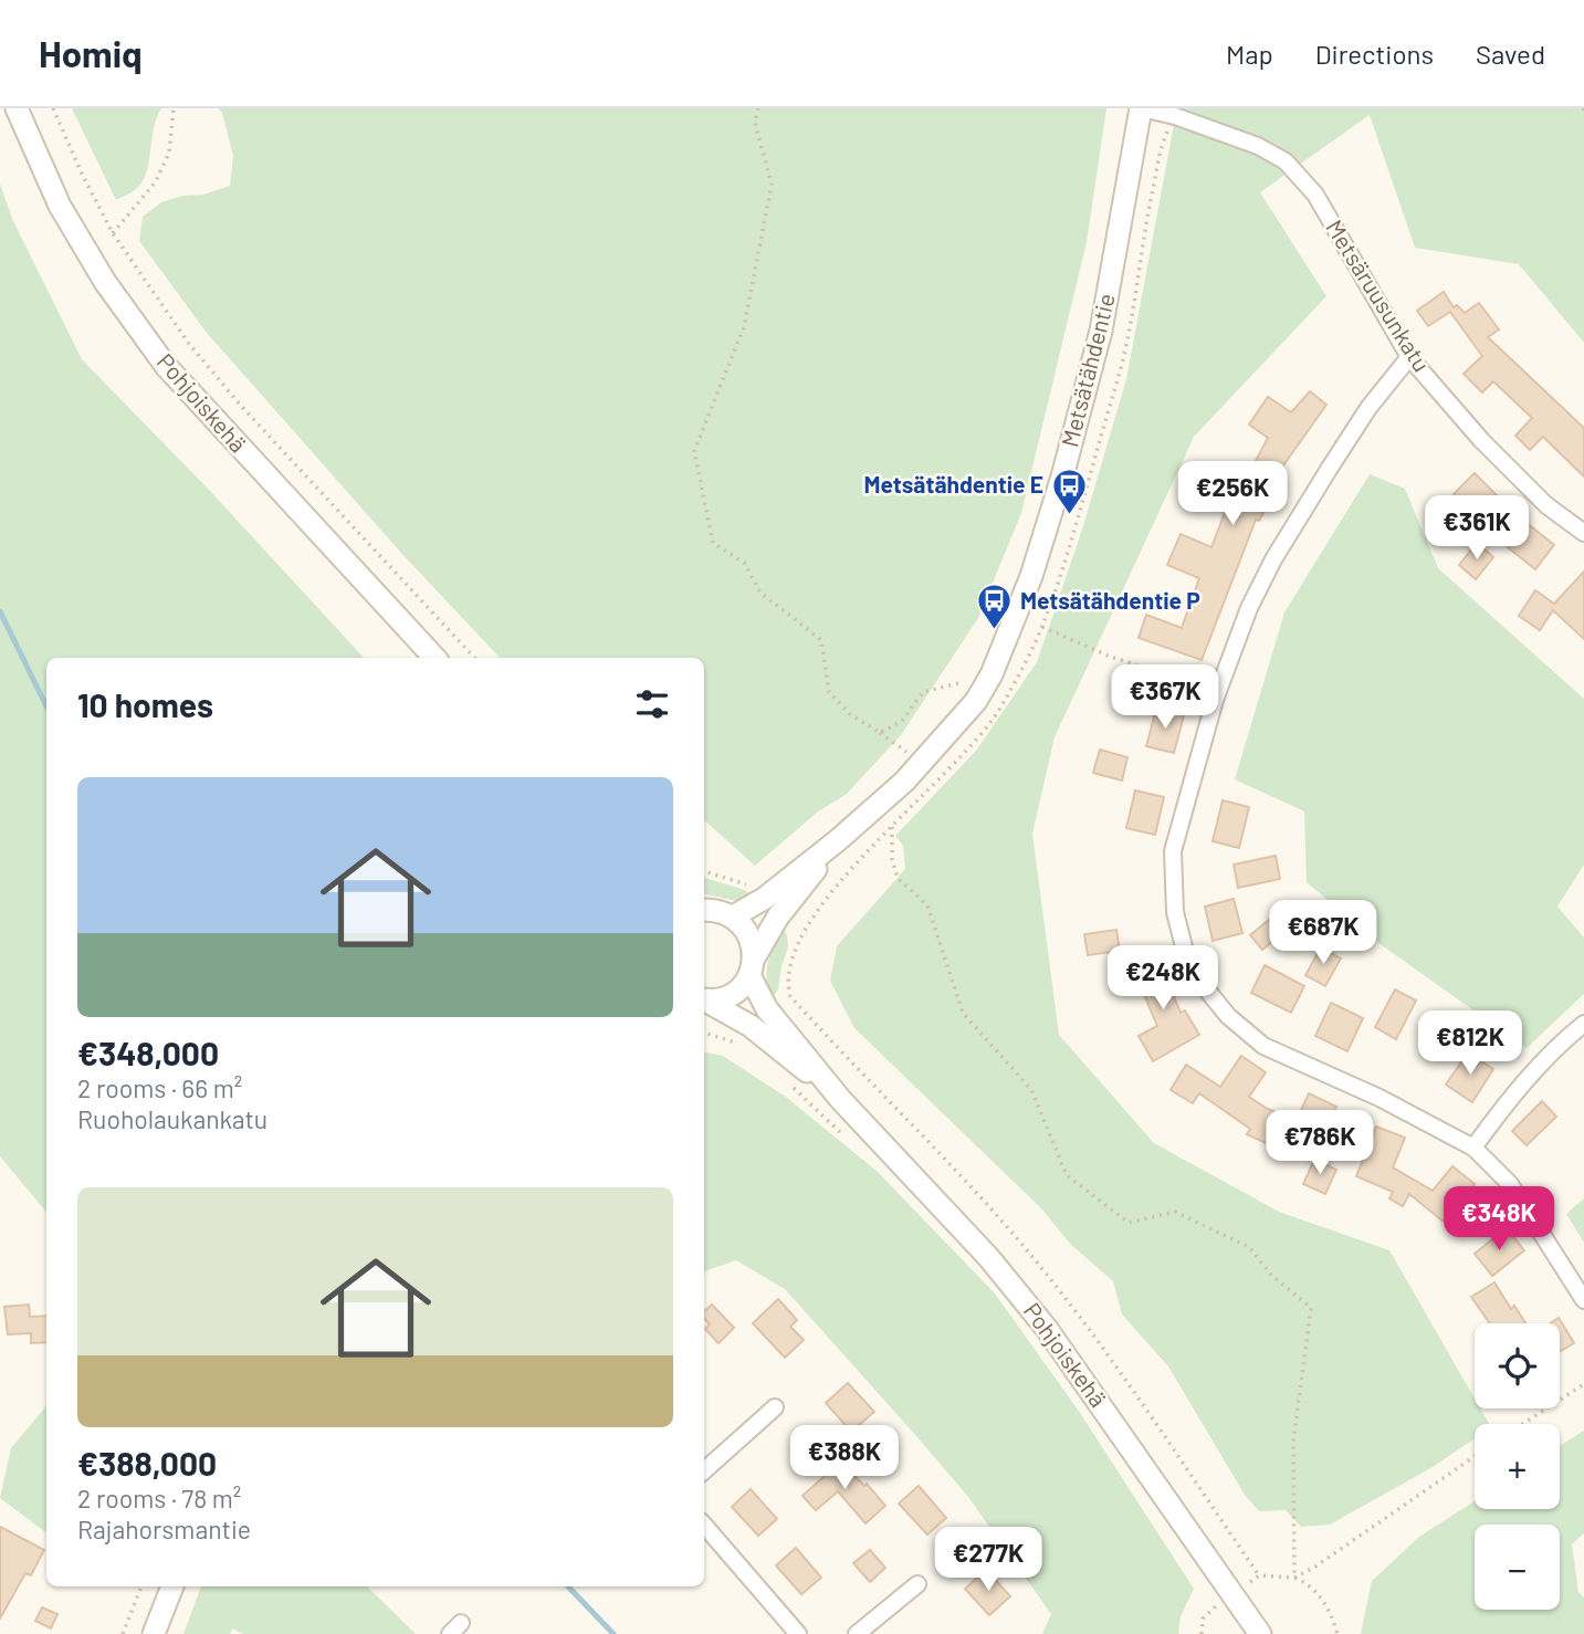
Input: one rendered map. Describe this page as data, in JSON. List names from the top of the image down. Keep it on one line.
{"streets":{"main road":["Metsätähdentie","Pohjoiskehä"],"street":["Metsäruusunkatu"]},"crossings":[["Metsäruusunkatu","Metsätähdentie"],["Metsätähdentie","Pohjoiskehä"]],"places":{"bus stop":["Metsätähdentie E","Metsätähdentie P"]},"page":{"header":"Homiq","nav":["Map","Directions","Saved"],"price":["€256K","€361K","€367K","€687K","€248K","€812K","€786K","€348K","€388K","€277K"],"heading":"10 homes","list":[{"name":"€348,000","note":"2 rooms · 66 m² · Ruoholaukankatu"},{"name":"€388,000","note":"2 rooms · 78 m² · Rajahorsmantie"}],"map_buttons":["+","−"]}}
